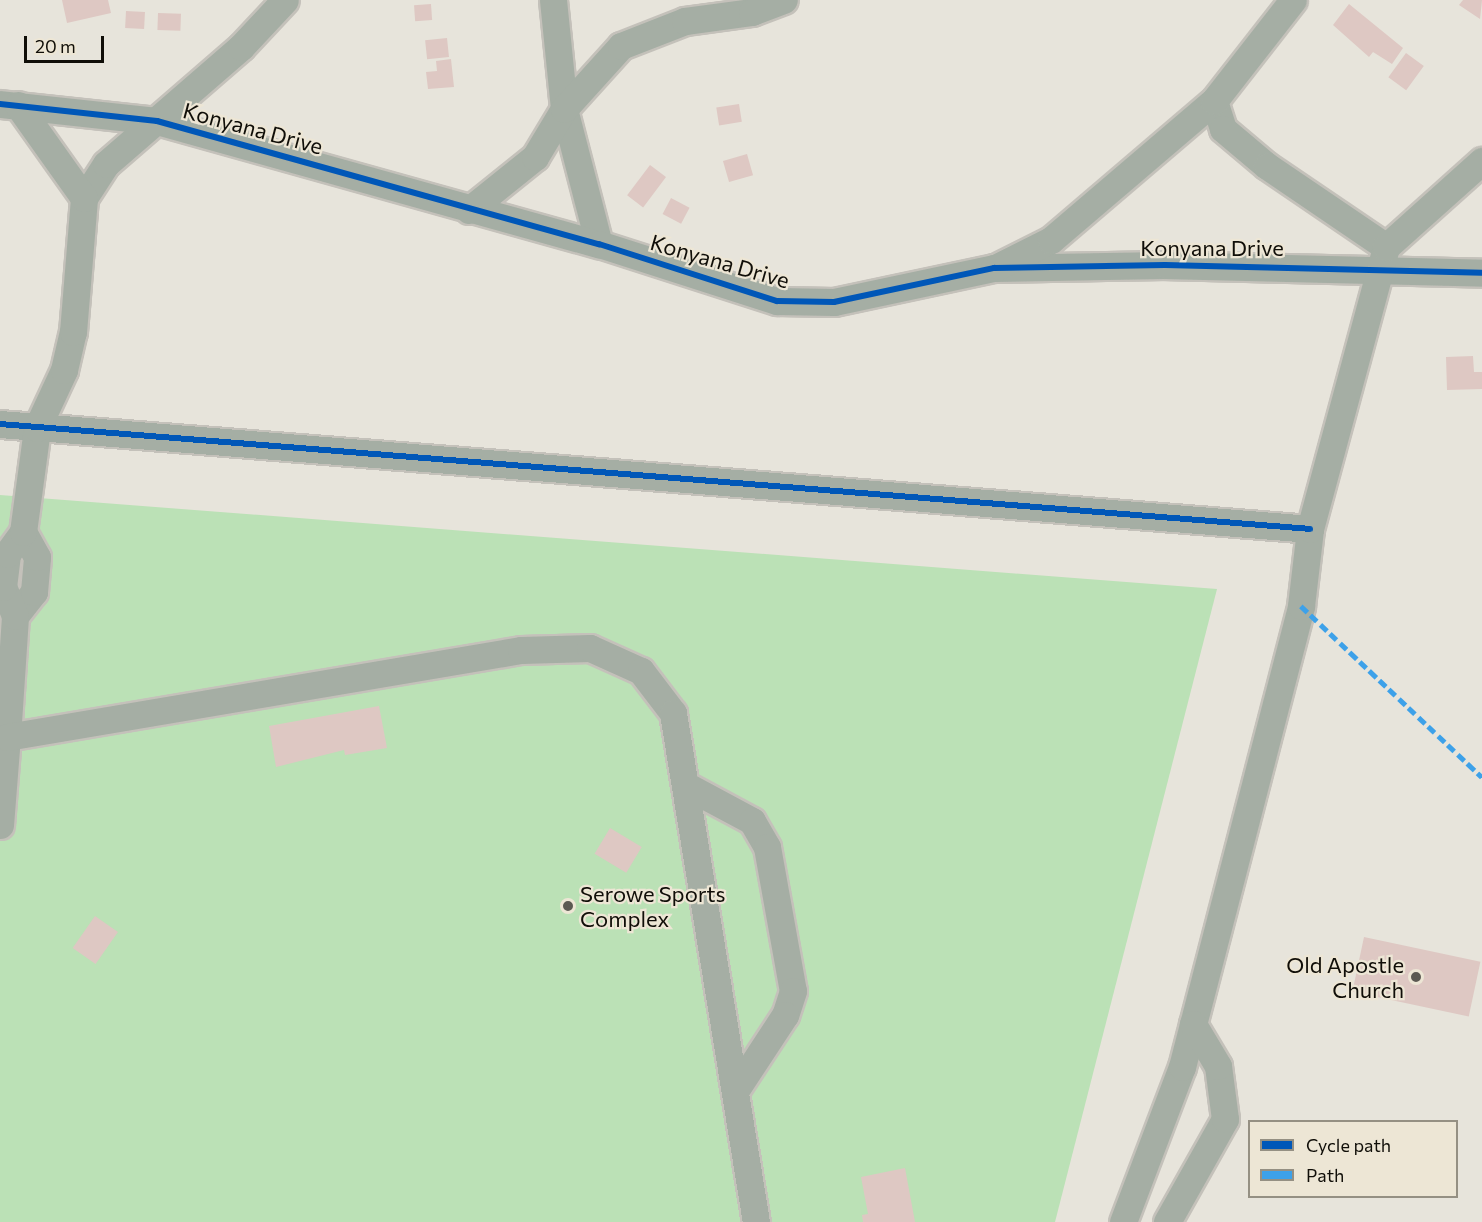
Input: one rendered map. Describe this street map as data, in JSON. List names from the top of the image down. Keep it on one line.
{"streets":{"street":["Konyana Drive"]},"places":["Serowe Sports Complex","Old Apostle Church"],"legend":["Cycle path","Path"],"scale_bar":"20 m"}
